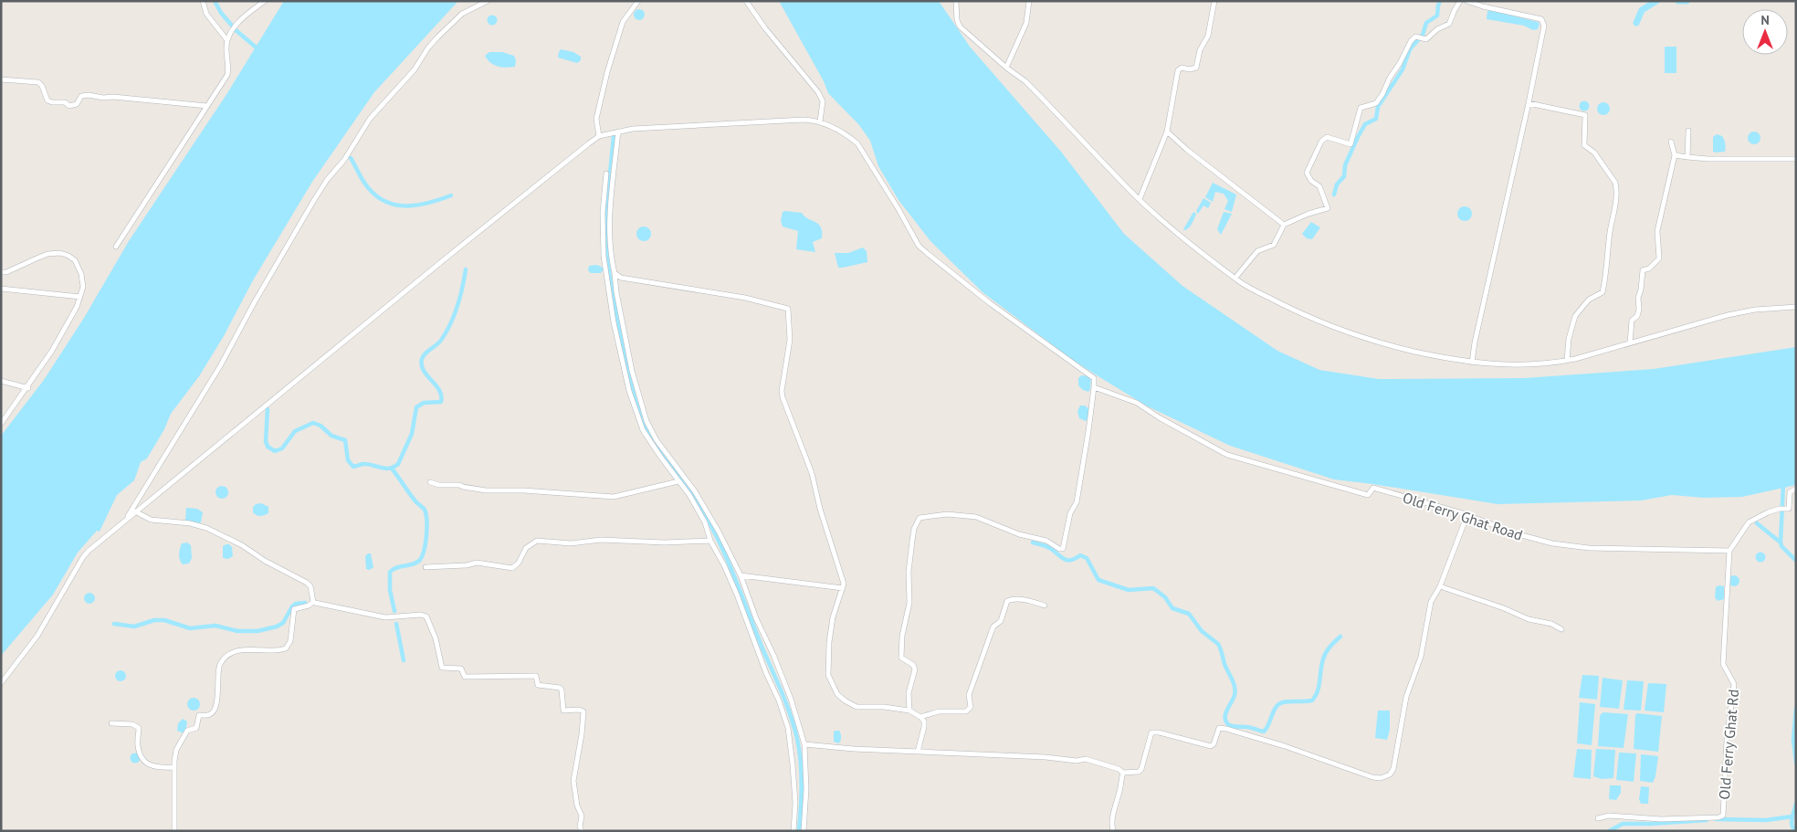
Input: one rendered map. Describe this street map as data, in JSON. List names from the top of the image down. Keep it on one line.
{"streets":{"street":["Old Ferry Ghat Road","Old Ferry Ghat Rd"]},"crossings":[["Old Ferry Ghat Road","Old Ferry Ghat Rd"]],"north":"top"}
